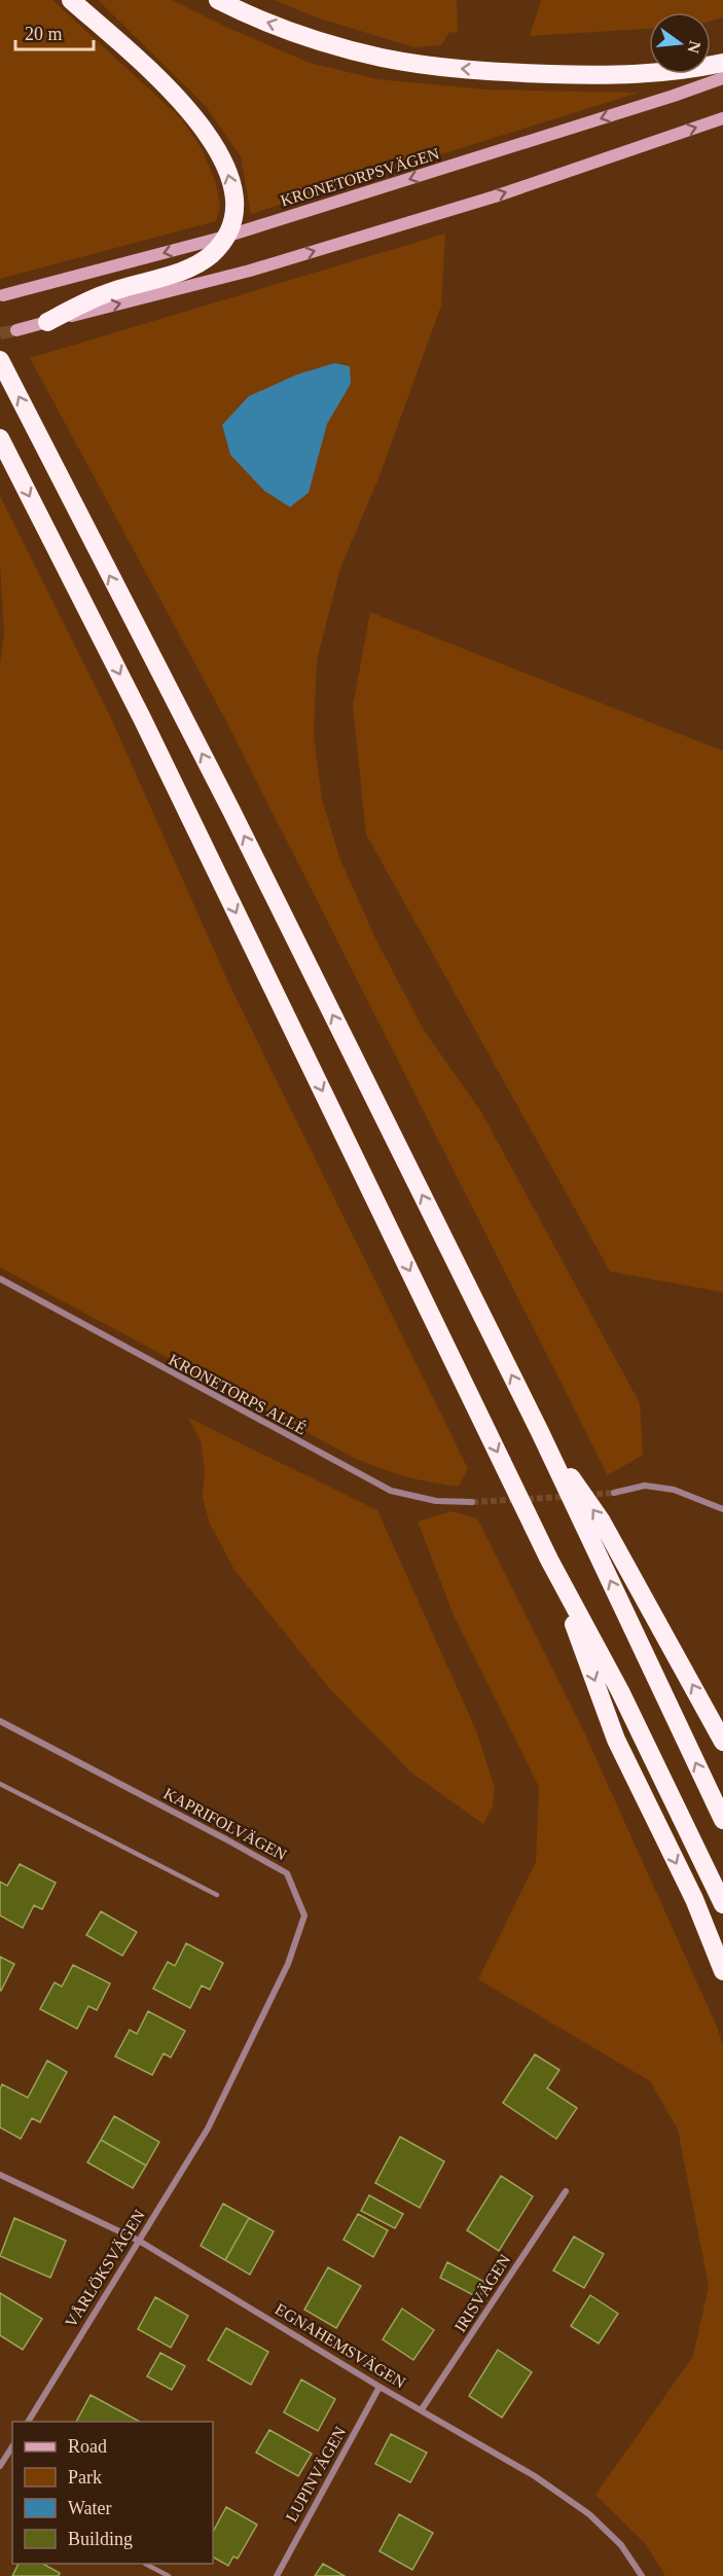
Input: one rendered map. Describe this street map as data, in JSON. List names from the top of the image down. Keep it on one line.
{"streets":{"main road":["KRONETORPSVÄGEN"],"street":["KRONETORPS ALLÉ","KAPRIFOLVÄGEN","VÅRLÖKSVÄGEN","IRISVÄGEN","EGNAHEMSVÄGEN","LUPINVÄGEN"]},"crossings":[["KAPRIFOLVÄGEN","VÅRLÖKSVÄGEN"],["VÅRLÖKSVÄGEN","EGNAHEMSVÄGEN"],["IRISVÄGEN","EGNAHEMSVÄGEN"],["EGNAHEMSVÄGEN","LUPINVÄGEN"]],"legend":["Road","Park","Water","Building"],"scale_bar":"20 m","north":"right"}
